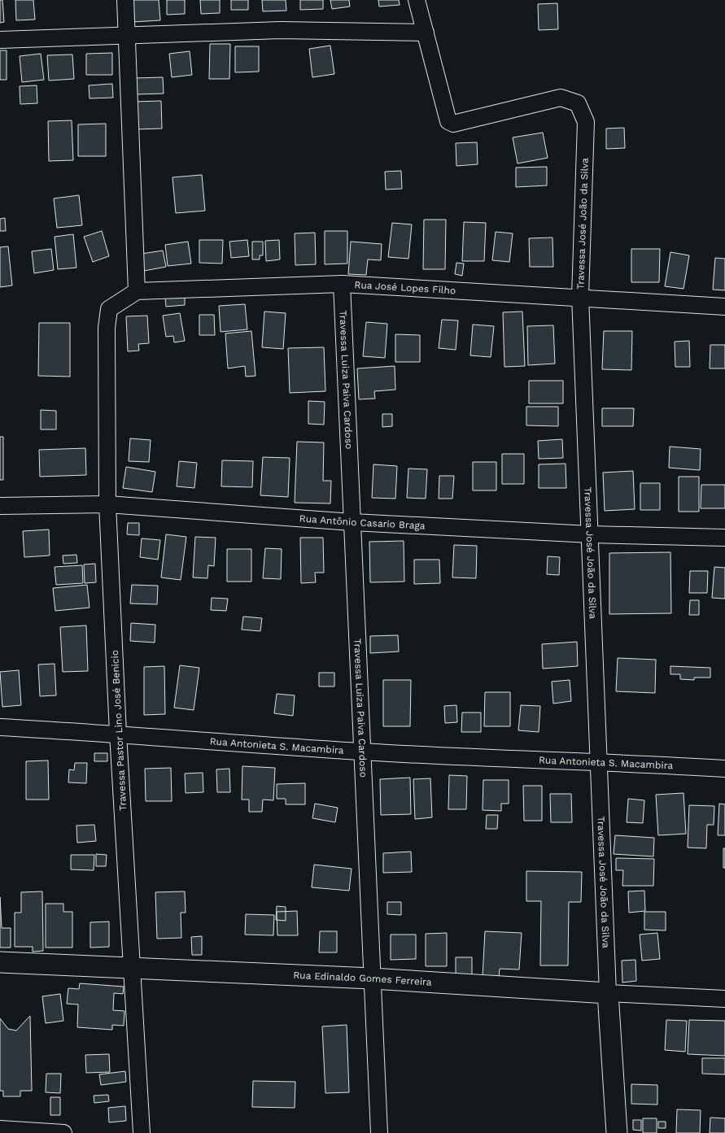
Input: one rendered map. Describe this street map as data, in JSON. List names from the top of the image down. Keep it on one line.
{"streets":{"street":["Travessa José João da Silva","Rua José Lopes Filho","Travessa Luiza Paiva Cardoso","Rua Antônio Casario Braga","Travessa Pastor Lino José Benicio","Rua Antonieta S. Macambira","Rua Edinaldo Gomes Ferreira"]},"crossings":[["Travessa José João da Silva","Rua José Lopes Filho"],["Travessa José João da Silva","Rua Antônio Casario Braga"],["Travessa José João da Silva","Rua Antonieta S. Macambira"],["Travessa José João da Silva","Rua Edinaldo Gomes Ferreira"],["Rua José Lopes Filho","Travessa Luiza Paiva Cardoso"],["Rua José Lopes Filho","Travessa Pastor Lino José Benicio"],["Travessa Luiza Paiva Cardoso","Rua Antônio Casario Braga"],["Travessa Luiza Paiva Cardoso","Rua Antonieta S. Macambira"],["Travessa Luiza Paiva Cardoso","Rua Edinaldo Gomes Ferreira"],["Rua Antônio Casario Braga","Travessa Pastor Lino José Benicio"],["Travessa Pastor Lino José Benicio","Rua Antonieta S. Macambira"],["Travessa Pastor Lino José Benicio","Rua Edinaldo Gomes Ferreira"]]}
